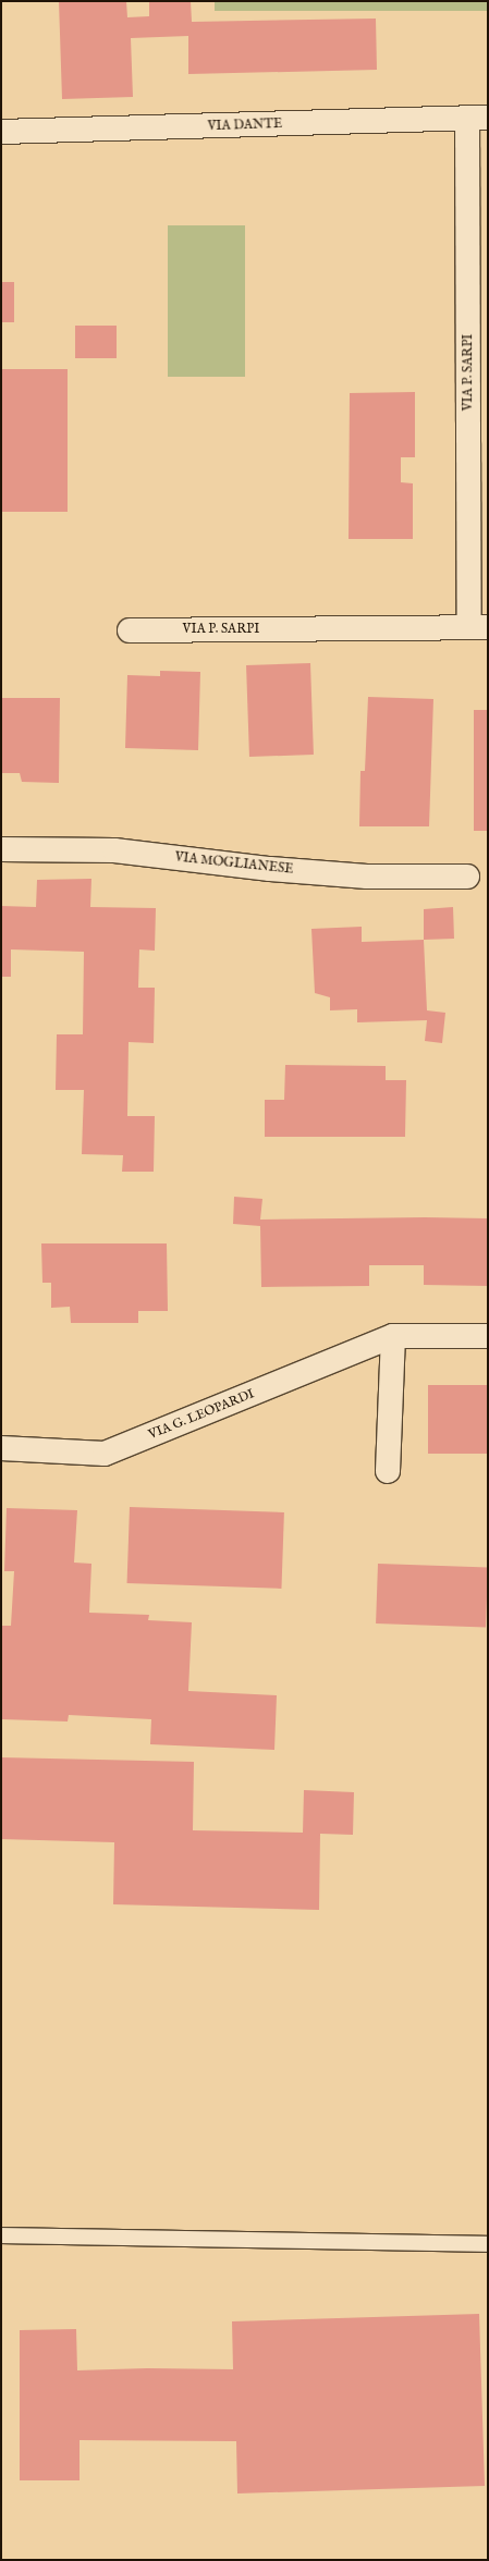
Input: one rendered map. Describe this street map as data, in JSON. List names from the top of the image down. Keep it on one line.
{"streets":{"street":["VIA DANTE","VIA P. SARPI","VIA MOGLIANESE","VIA G. LEOPARDI"]},"crossings":[["VIA DANTE","VIA P. SARPI"]]}
